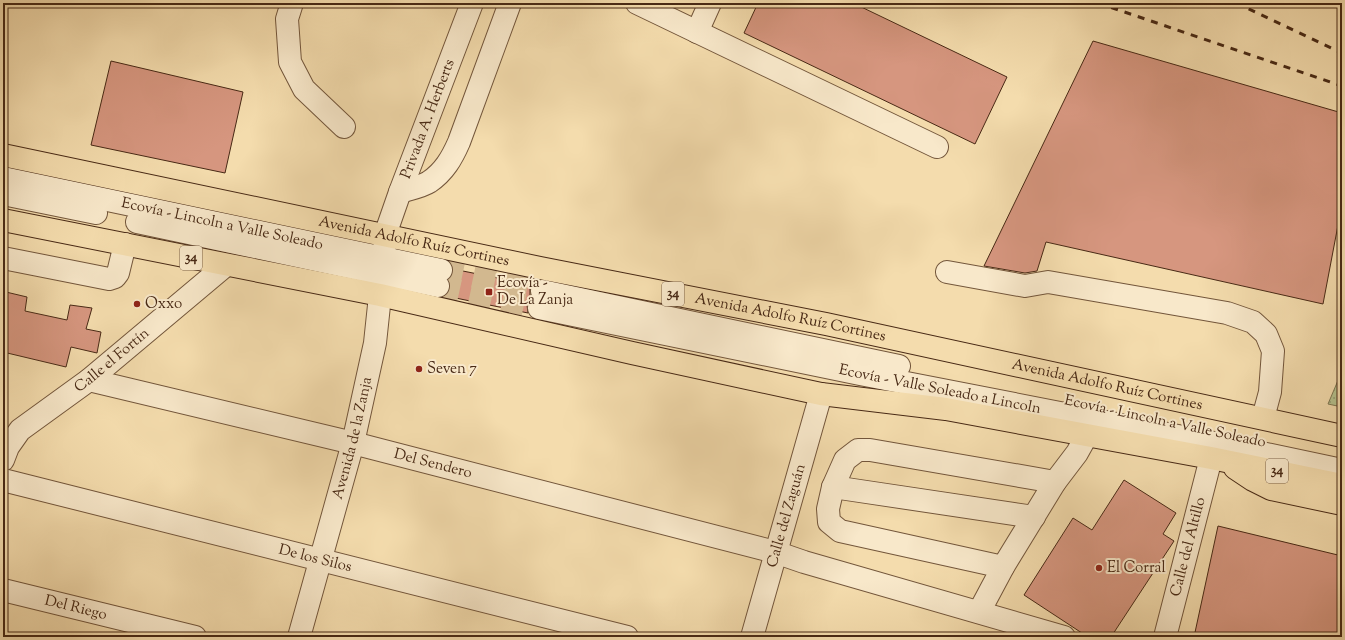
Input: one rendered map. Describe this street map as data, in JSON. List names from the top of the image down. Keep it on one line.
{"streets":{"main road":["Avenida Adolfo Ruíz Cortines","34"],"street":["Privada A. Herberts","Ecovía - Lincoln a Valle Soleado","Calle el Fortín","Ecovía - Valle Soleado a Lincoln","Avenida de la Zanja","Del Sendero","Calle del Zaguán","Calle del Altillo","De los Silos","Del Riego"]},"crossings":[["Privada A. Herberts","Avenida Adolfo Ruíz Cortines"],["Privada A. Herberts","Avenida de la Zanja"],["Ecovía - Lincoln a Valle Soleado","34"],["Ecovía - Lincoln a Valle Soleado","Ecovía - Valle Soleado a Lincoln"],["Ecovía - Lincoln a Valle Soleado","Avenida de la Zanja"],["Avenida Adolfo Ruíz Cortines","Avenida de la Zanja"],["34","Calle el Fortín"],["34","Avenida de la Zanja"],["34","Calle del Zaguán"],["34","Calle del Altillo"],["Calle el Fortín","Del Sendero"],["Avenida de la Zanja","Del Sendero"],["Avenida de la Zanja","De los Silos"],["Del Sendero","Calle del Zaguán"]],"places":{"transit":["Ecovía - De La Zanja"],"other":["Oxxo","Seven 7","El Corral"]}}
